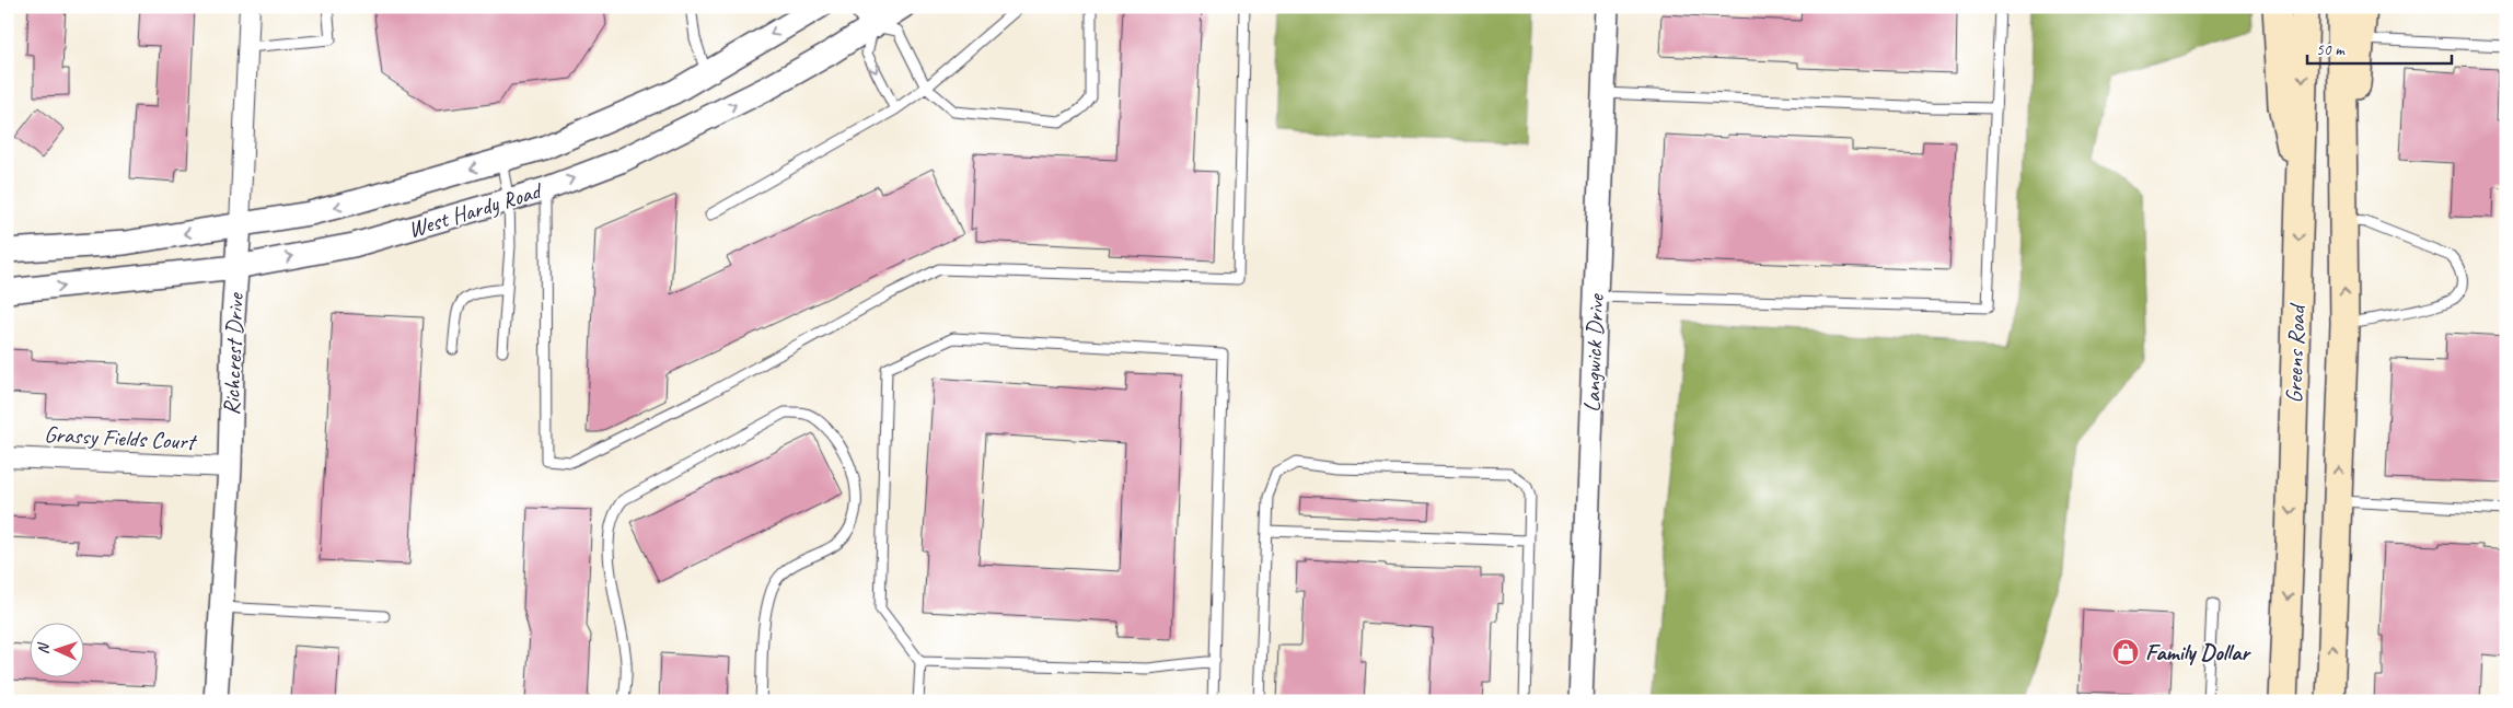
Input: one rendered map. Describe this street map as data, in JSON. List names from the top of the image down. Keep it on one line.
{"streets":{"main road":["Greens Road"],"street":["West Hardy Road","Langwick Drive","Richcrest Drive","Grassy Fields Court"]},"crossings":[["West Hardy Road","Richcrest Drive"],["Richcrest Drive","Grassy Fields Court"]],"places":{"shop":["Family Dollar"]},"scale_bar":"50 m","north":"left"}
